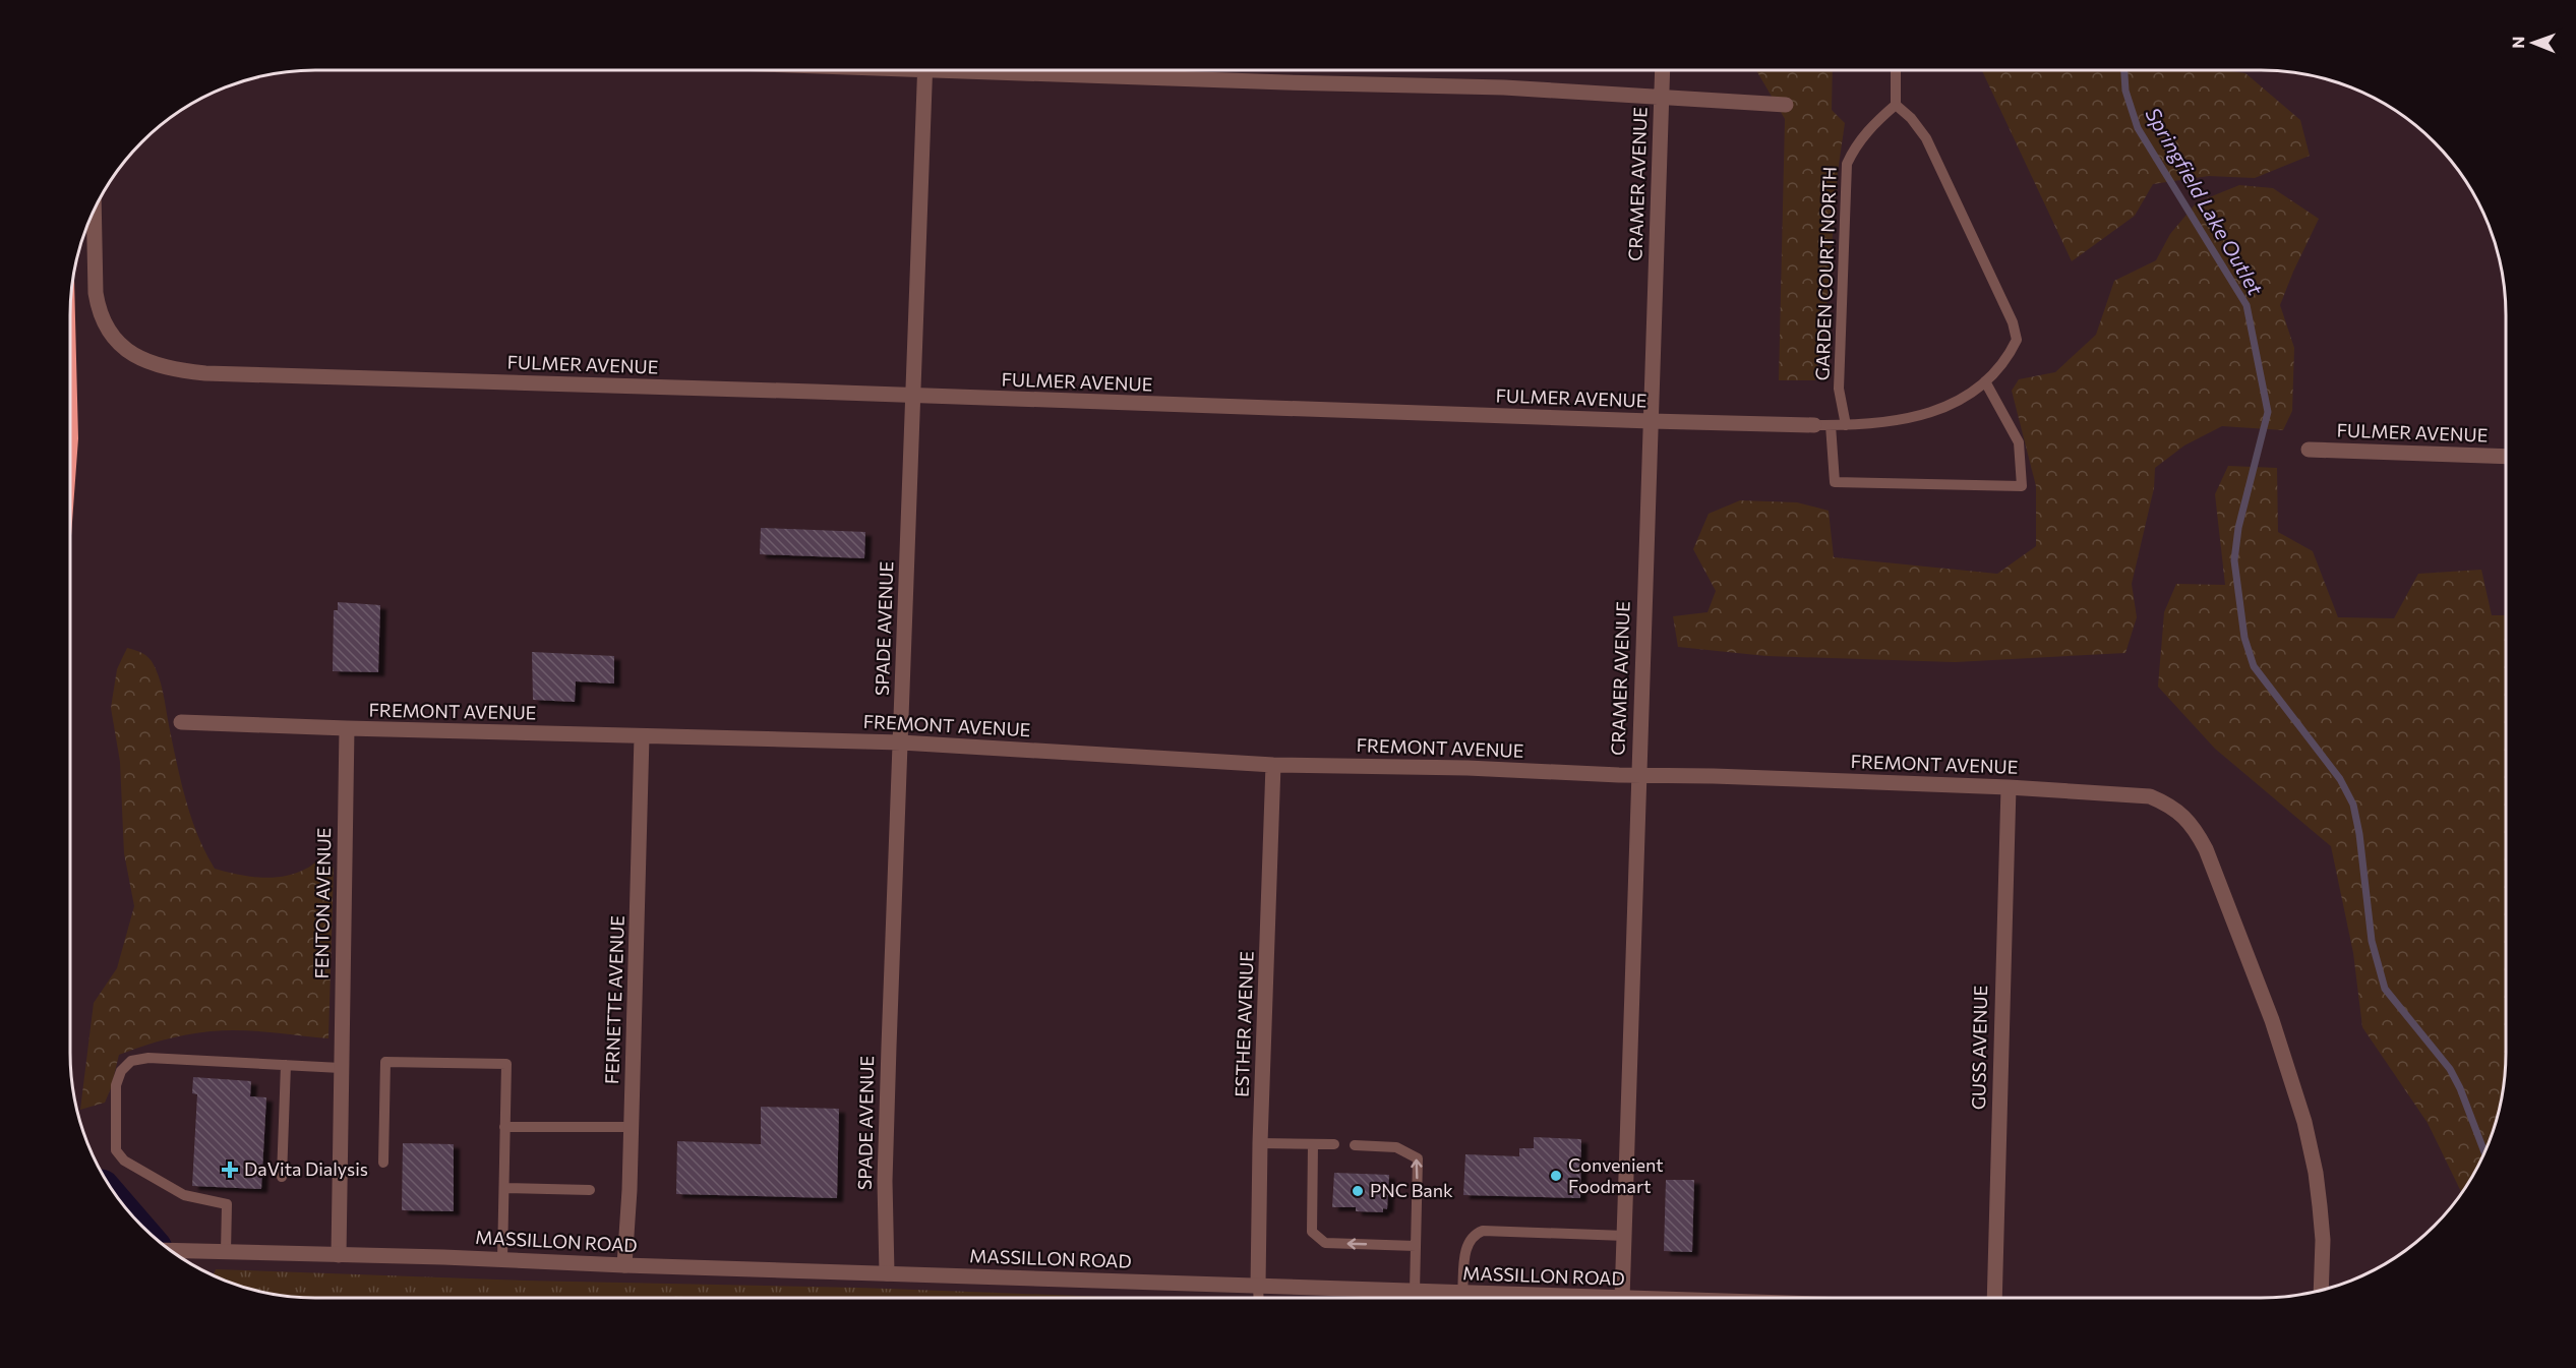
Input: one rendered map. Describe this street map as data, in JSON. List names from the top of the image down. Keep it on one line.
{"streets":{"street":["CRAMER AVENUE","FULMER AVENUE","SPADE AVENUE","FREMONT AVENUE","FENTON AVENUE","FERNETTE AVENUE","ESTHER AVENUE","GUSS AVENUE","MASSILLON ROAD"],"lane":["GARDEN COURT NORTH"]},"crossings":[["CRAMER AVENUE","FULMER AVENUE"],["CRAMER AVENUE","FREMONT AVENUE"],["GARDEN COURT NORTH","FULMER AVENUE"],["FULMER AVENUE","SPADE AVENUE"],["SPADE AVENUE","FREMONT AVENUE"],["SPADE AVENUE","MASSILLON ROAD"],["FREMONT AVENUE","FENTON AVENUE"],["FREMONT AVENUE","FERNETTE AVENUE"],["FREMONT AVENUE","ESTHER AVENUE"],["FREMONT AVENUE","GUSS AVENUE"],["FENTON AVENUE","MASSILLON ROAD"],["FERNETTE AVENUE","MASSILLON ROAD"],["ESTHER AVENUE","MASSILLON ROAD"]],"water":["Springfield Lake Outlet"],"places":{"health":["DaVita Dialysis"],"other":["Convenient Foodmart","PNC Bank"]},"north":"left"}
